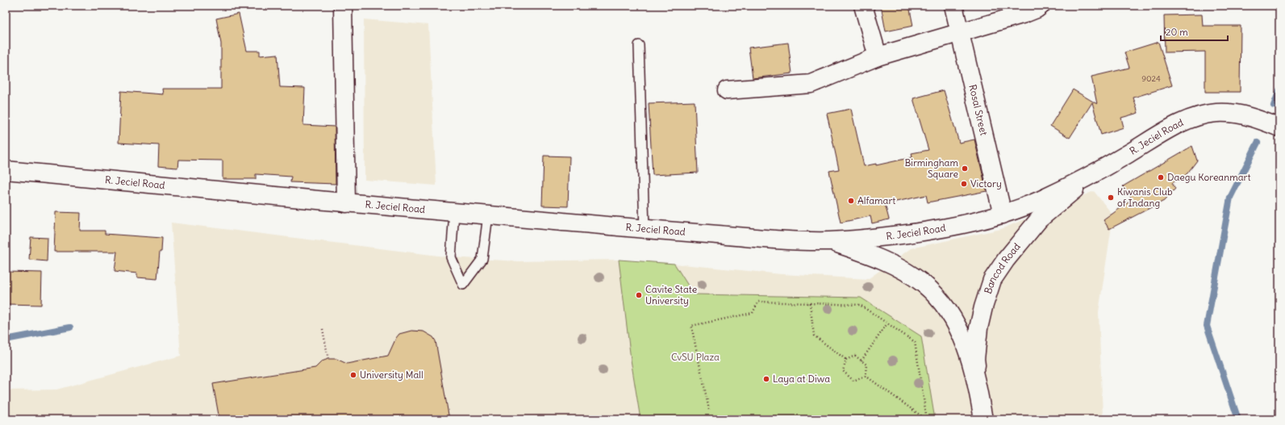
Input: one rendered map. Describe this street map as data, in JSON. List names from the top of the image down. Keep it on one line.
{"streets":{"street":["Rosal Street","R. Jeciel Road","Bancod Road"]},"crossings":[["Rosal Street","R. Jeciel Road"],["R. Jeciel Road","Bancod Road"]],"parks":["CvSU Plaza"],"places":["Birmingham Square","Daegu Koreanmart","Victory","Kiwanis Club of Indang","Alfamart","Cavite State University","University Mall","Laya at Diwa"],"house_numbers":["9024"],"scale_bar":"20 m"}
